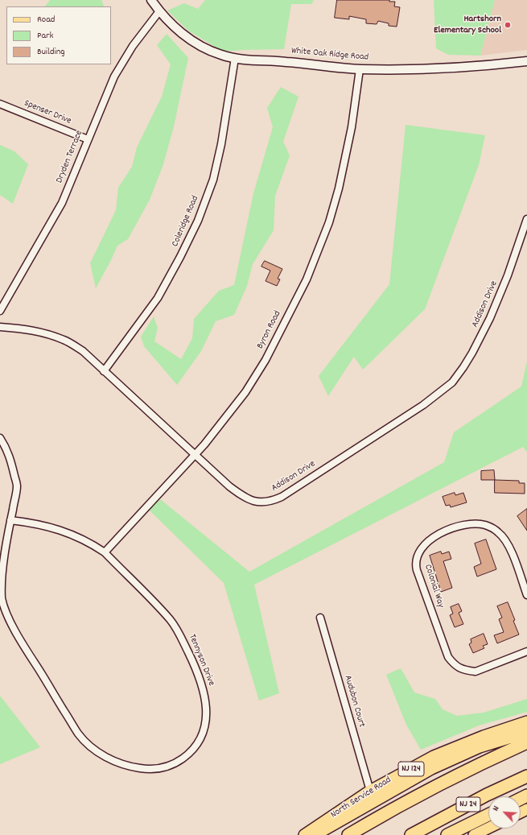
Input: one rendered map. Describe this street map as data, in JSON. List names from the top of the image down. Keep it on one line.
{"streets":{"highway":["NJ 24"],"main road":["NJ 124","North Service Road"],"street":["White Oak Ridge Road","Spenser Drive","Dryden Terrace","Coleridge Road","Addison Drive","Byron Road","Colonial Way","Tennyson Drive","Audubon Court"]},"crossings":[["White Oak Ridge Road","Dryden Terrace"],["White Oak Ridge Road","Coleridge Road"],["White Oak Ridge Road","Byron Road"],["Spenser Drive","Dryden Terrace"],["Coleridge Road","Addison Drive"],["Addison Drive","Byron Road"],["Byron Road","Tennyson Drive"],["Audubon Court","North Service Road"]],"places":["Hartshorn Elementary School"],"legend":["Road","Park","Building"],"north":"top left"}
